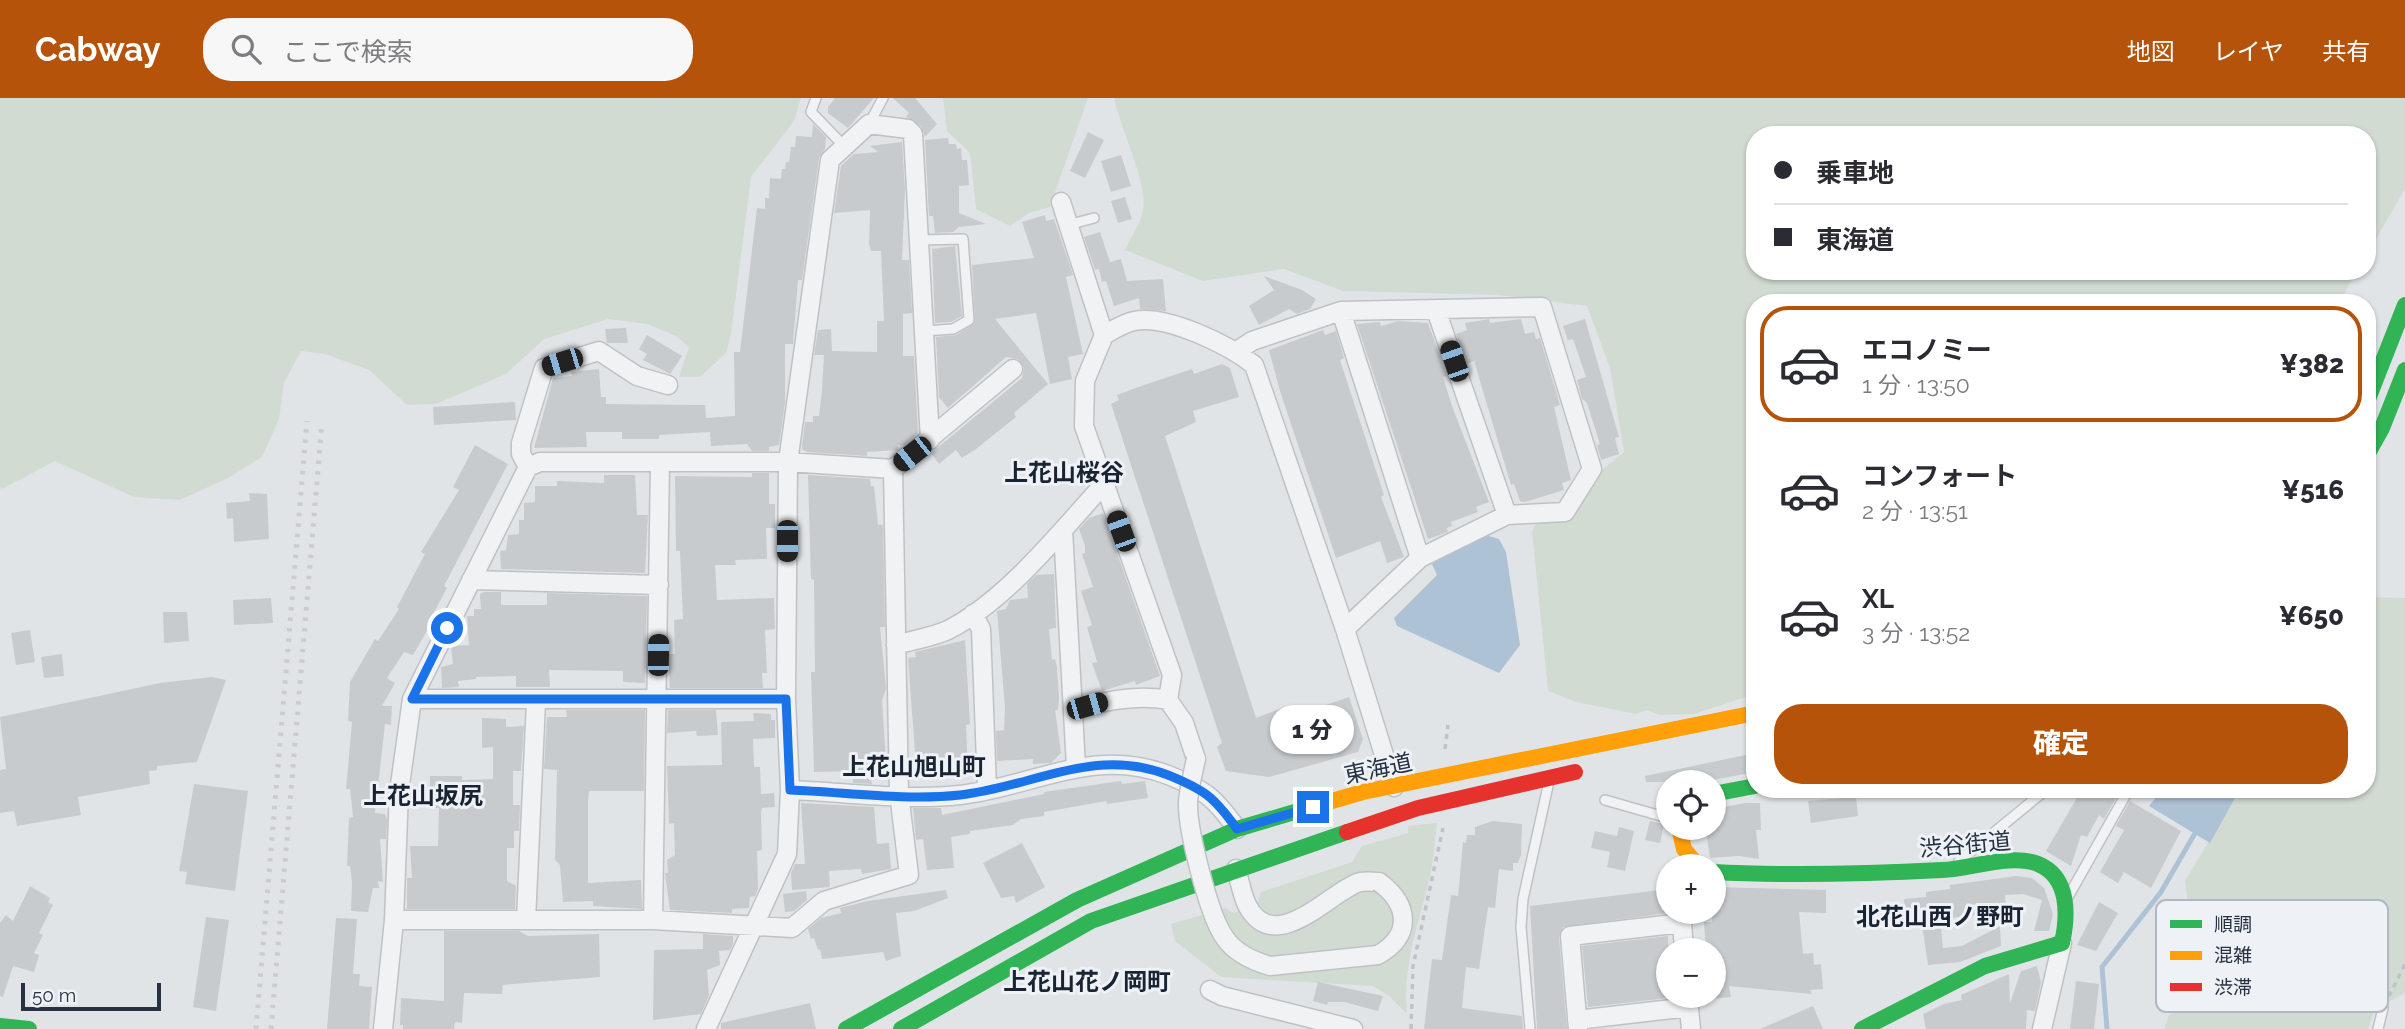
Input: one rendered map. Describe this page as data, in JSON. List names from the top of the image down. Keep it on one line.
{"streets":{"main road":["東海道","渋谷街道"]},"districts":["上花山桜谷","上花山旭山町","上花山坂尻","北花山西ノ野町","上花山花ノ岡町"],"legend":["順調","混雑","渋滞"],"scale_bar":"50 m","page":{"header":"Cabway","search":"ここで検索","nav":["地図","レイヤ","共有"],"banner":["乗車地","東海道"],"list":[{"name":"エコノミー","note":"1 分 · 13:50","value":"¥382"},{"name":"コンフォート","note":"2 分 · 13:51","value":"¥516"},{"name":"XL","note":"3 分 · 13:52","value":"¥650"}],"buttons":"確定","bubble":"1 分","map_buttons":["+","−"],"scale":"50 m"}}
